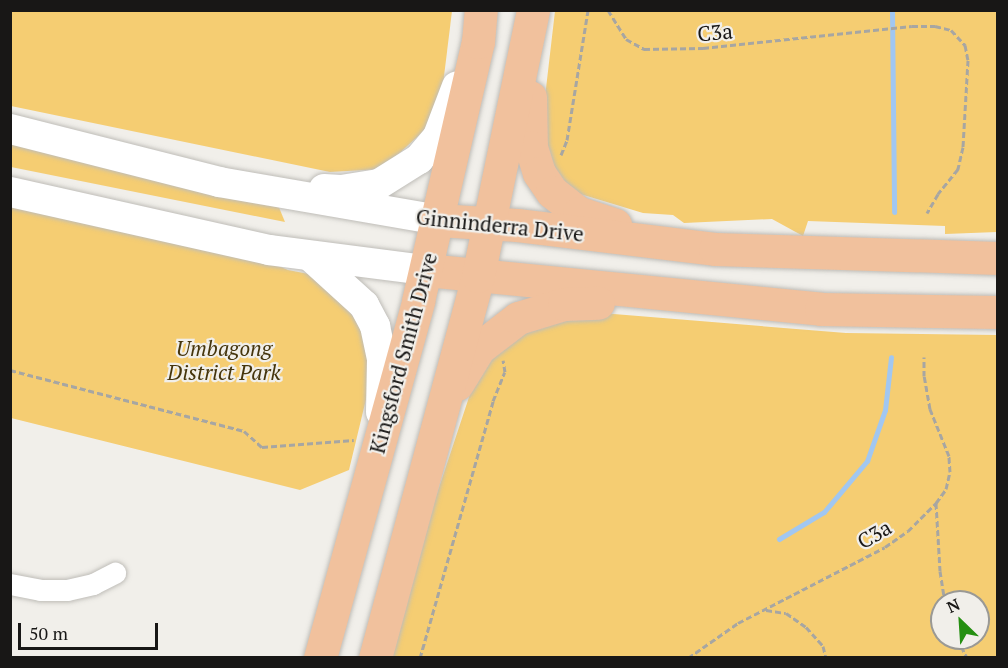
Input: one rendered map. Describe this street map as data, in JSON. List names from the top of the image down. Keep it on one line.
{"streets":{"main road":["Ginninderra Drive","Kingsford Smith Drive"],"path":["C3a"]},"crossings":[["Ginninderra Drive","Kingsford Smith Drive"]],"parks":["Umbagong District Park"],"scale_bar":"50 m","north":"top left"}
